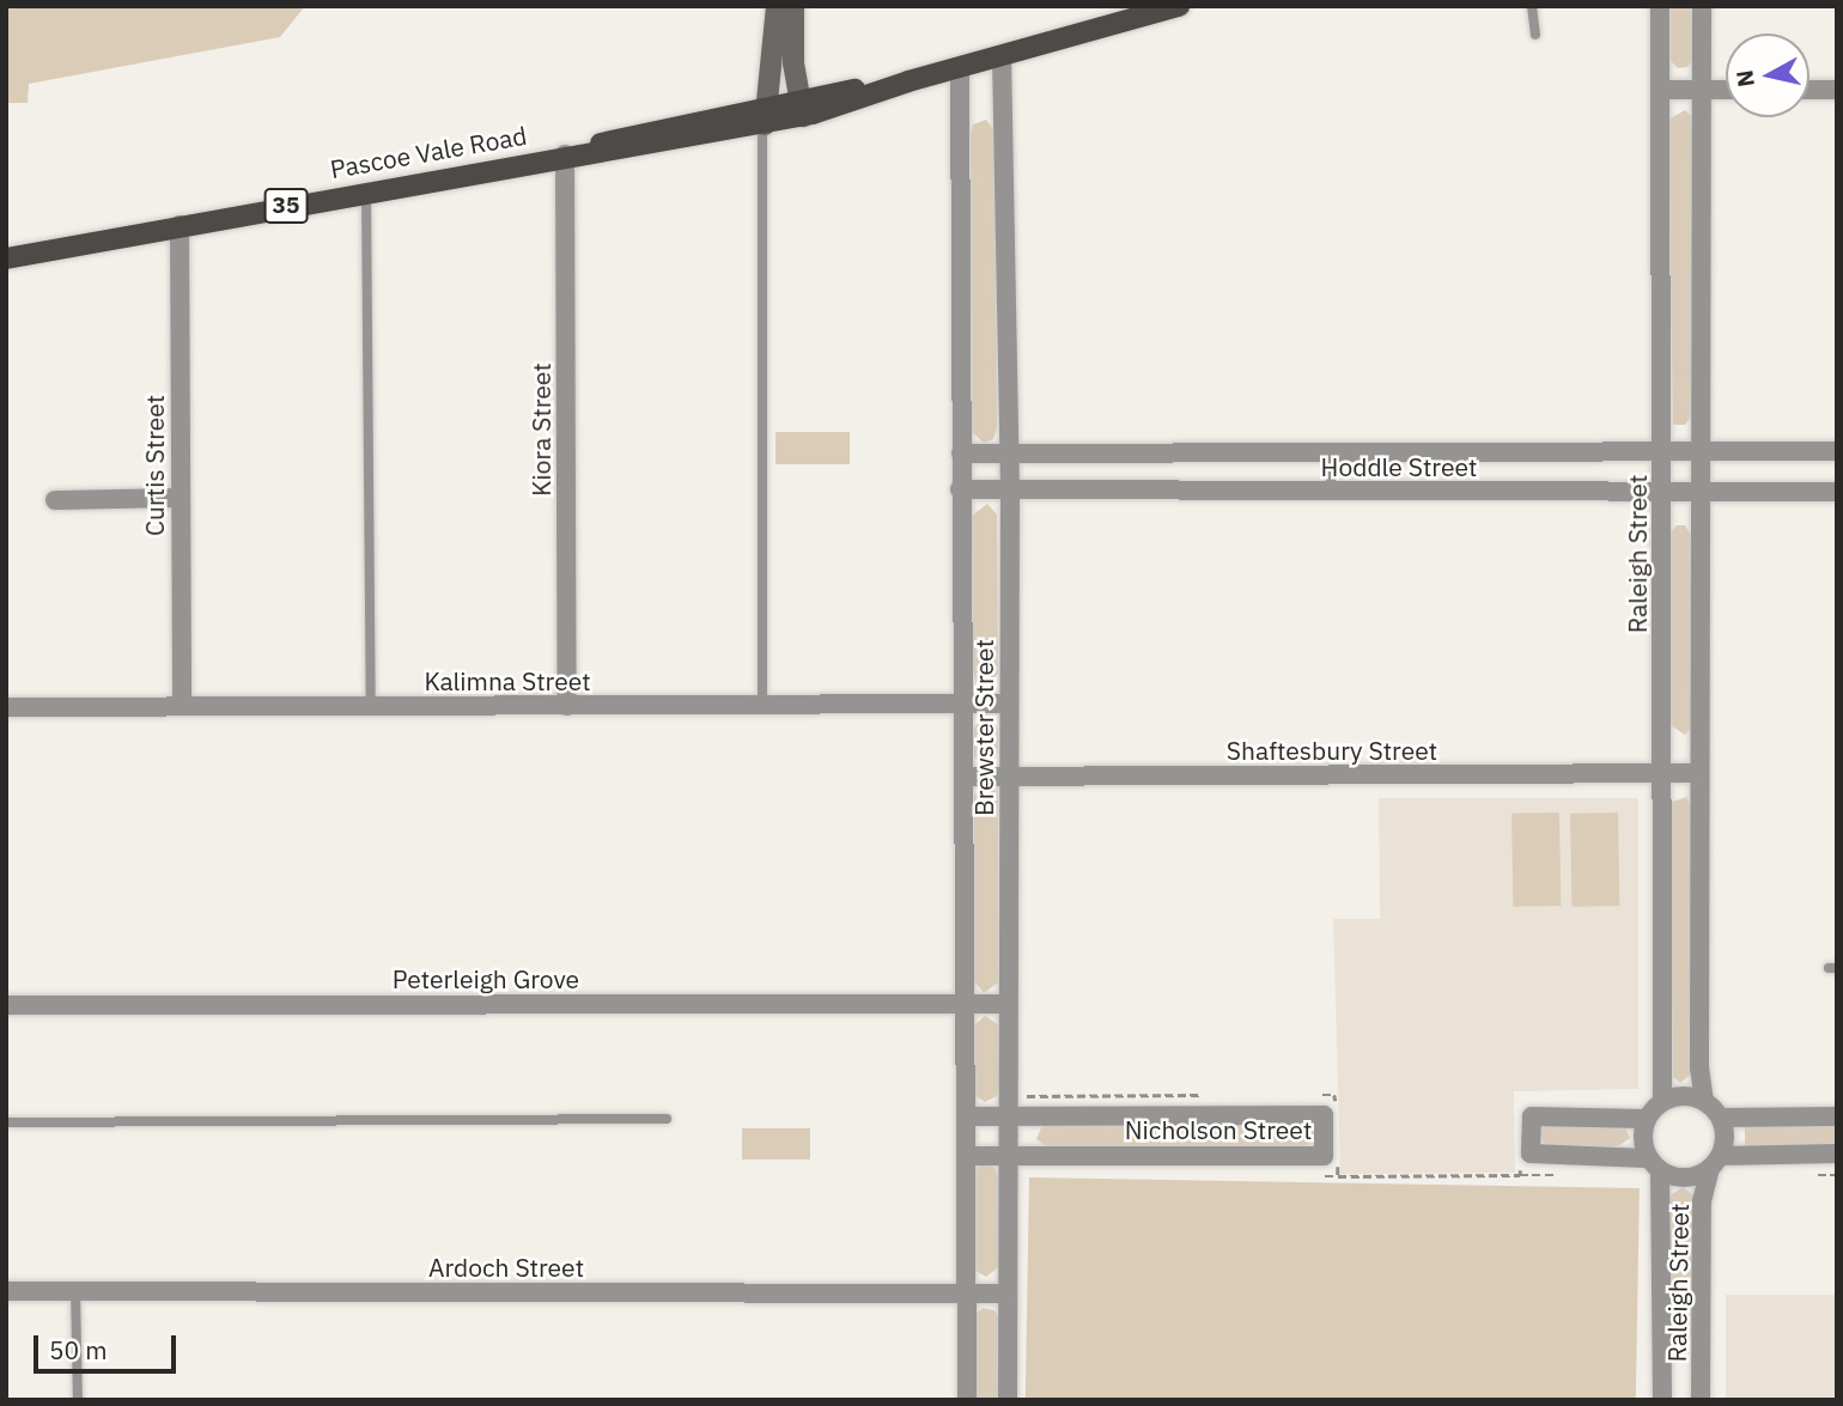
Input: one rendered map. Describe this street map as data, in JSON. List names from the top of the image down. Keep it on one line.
{"streets":{"main road":["Pascoe Vale Road","35"],"street":["Kiora Street","Curtis Street","Hoddle Street","Raleigh Street","Kalimna Street","Brewster Street","Shaftesbury Street","Peterleigh Grove","Nicholson Street","Ardoch Street"]},"crossings":[["Pascoe Vale Road","Kiora Street"],["Pascoe Vale Road","Curtis Street"],["Pascoe Vale Road","Brewster Street"],["Kiora Street","Kalimna Street"],["Curtis Street","Kalimna Street"],["Hoddle Street","Raleigh Street"],["Hoddle Street","Brewster Street"],["Raleigh Street","Shaftesbury Street"],["Kalimna Street","Brewster Street"],["Brewster Street","Shaftesbury Street"],["Brewster Street","Peterleigh Grove"],["Brewster Street","Nicholson Street"],["Brewster Street","Ardoch Street"]],"scale_bar":"50 m","north":"left"}
